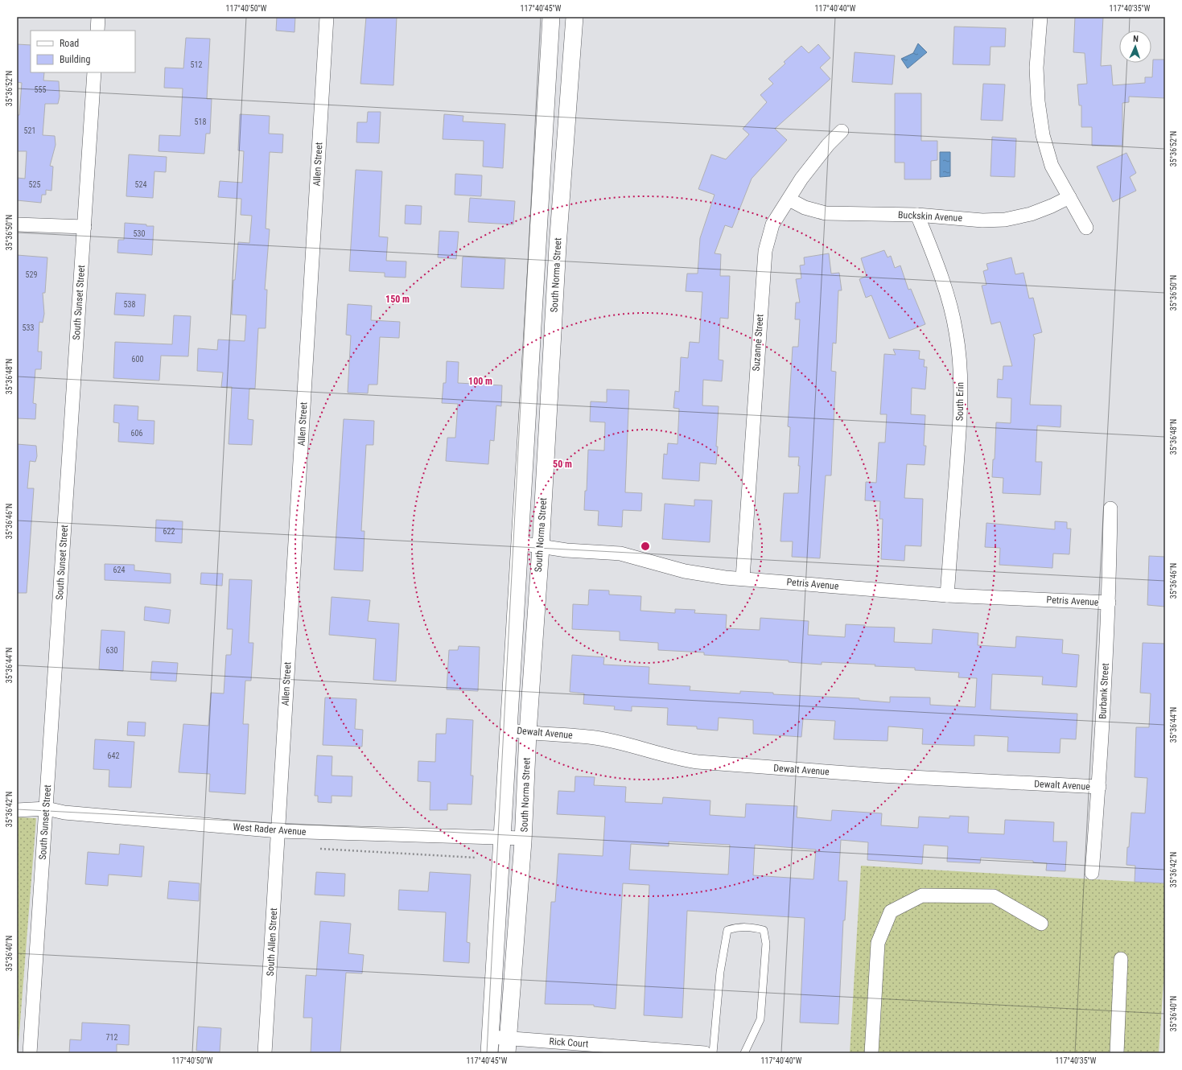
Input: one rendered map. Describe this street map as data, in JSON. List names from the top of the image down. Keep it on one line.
{"streets":{"street":["Allen Street","Buckskin Avenue","South Norma Street","South Sunset Street","Suzanne Street","South Erin","Petris Avenue","Burbank Street","Dewalt Avenue","West Rader Avenue","South Allen Street","Rick Court"]},"crossings":[["Allen Street","West Rader Avenue"],["Allen Street","South Allen Street"],["Buckskin Avenue","Suzanne Street"],["Buckskin Avenue","South Erin"],["South Norma Street","Petris Avenue"],["South Norma Street","Dewalt Avenue"],["South Norma Street","West Rader Avenue"],["South Norma Street","Rick Court"],["South Sunset Street","West Rader Avenue"],["Suzanne Street","Petris Avenue"],["South Erin","Petris Avenue"],["Petris Avenue","Burbank Street"],["Burbank Street","Dewalt Avenue"],["West Rader Avenue","South Allen Street"]],"house_numbers":["512","555","518","521","525","524","530","529","538","533","600","606","622","624","630","642","712"],"legend":["Road","Building"],"north":"top","coordinates":["117°40'50\"W","117°40'45\"W","117°40'40\"W","117°40'35\"W","35°36'52\"N","35°36'50\"N","35°36'48\"N","35°36'46\"N","35°36'44\"N","35°36'42\"N","35°36'40\"N"],"rings":["150 m","100 m","50 m"]}
